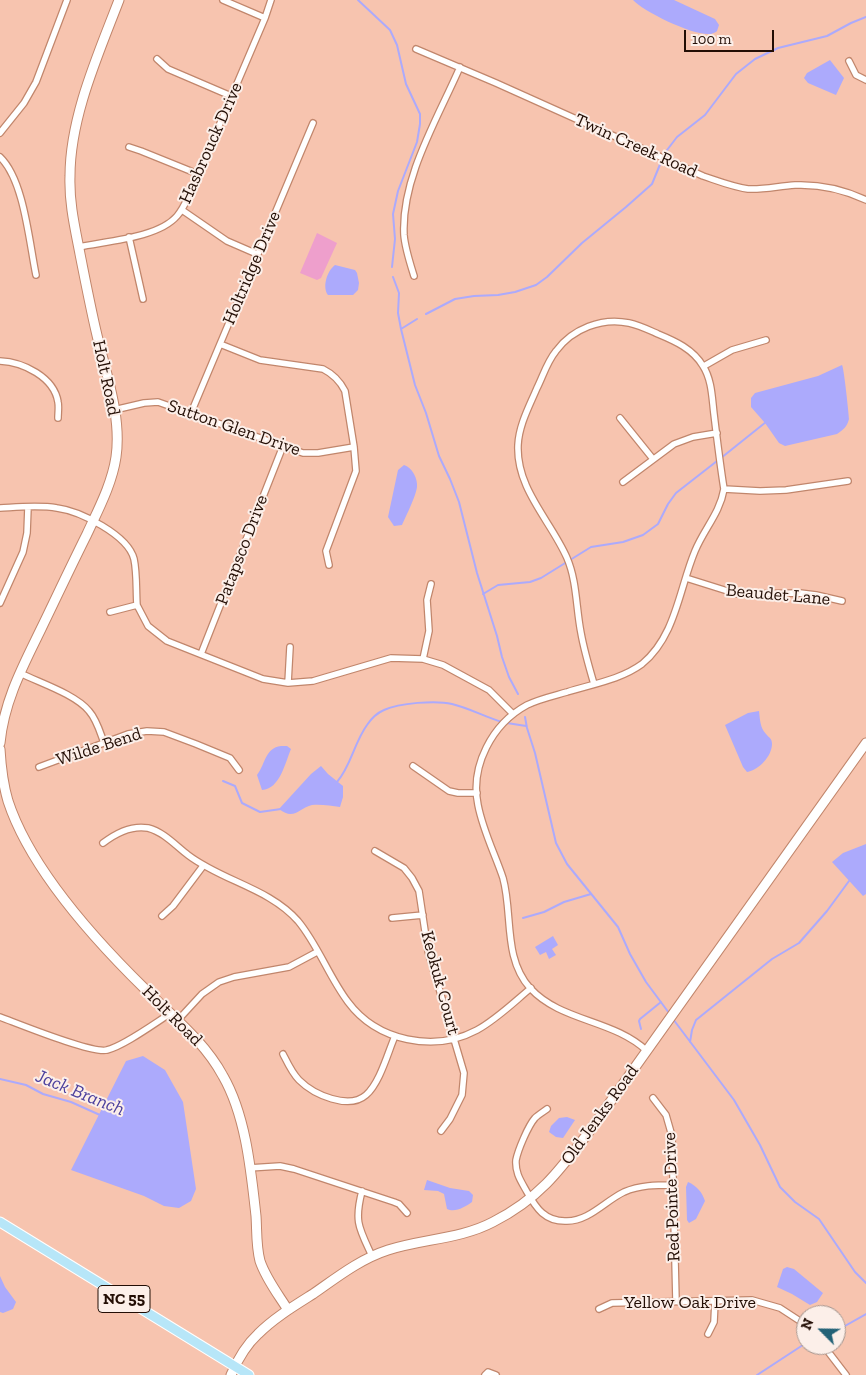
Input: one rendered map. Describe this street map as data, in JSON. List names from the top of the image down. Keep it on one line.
{"streets":{"main road":["NC 55"],"street":["Hasbrouck Drive","Twin Creek Road","Holtridge Drive","Holt Road","Sutton Glen Drive","Patapsco Drive","Beaudet Lane","Wilde Bend","Keokuk Court","Old Jenks Road","Red Pointe Drive","Yellow Oak Drive"]},"crossings":[["Hasbrouck Drive","Holt Road"],["Holtridge Drive","Sutton Glen Drive"],["Holt Road","Sutton Glen Drive"],["Holt Road","Old Jenks Road"],["Sutton Glen Drive","Patapsco Drive"],["Old Jenks Road","NC 55"],["Red Pointe Drive","Yellow Oak Drive"]],"water":["Jack Branch"],"scale_bar":"100 m","north":"top left"}
